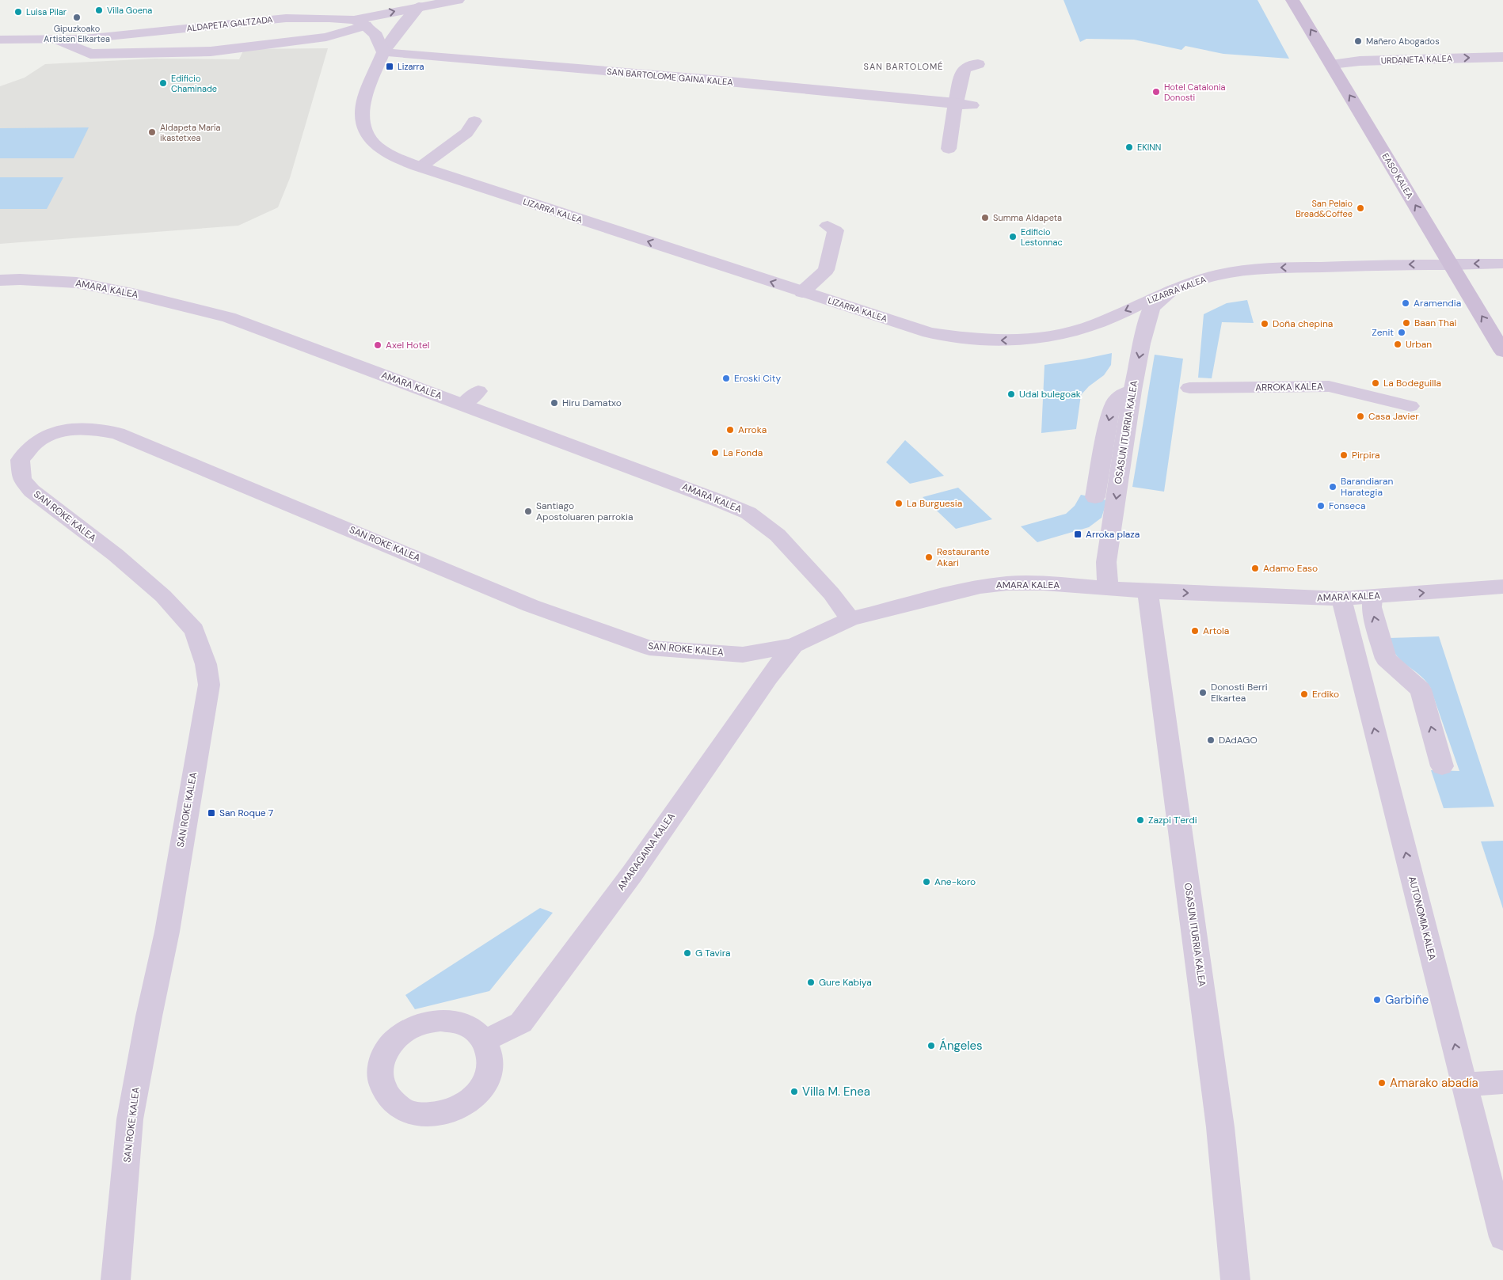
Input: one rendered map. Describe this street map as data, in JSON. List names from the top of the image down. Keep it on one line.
{"streets":{"main road":["EASO KALEA"],"street":["ALDAPETA GALTZADA","URDANETA KALEA","SAN BARTOLOME GAINA KALEA","LIZARRA KALEA","AMARA KALEA","ARROKA KALEA","OSASUN ITURRIA KALEA","SAN ROKE KALEA","AMARAGAINA KALEA","AUTONOMIA KALEA"]},"crossings":[["ALDAPETA GALTZADA","LIZARRA KALEA"],["URDANETA KALEA","EASO KALEA"],["SAN BARTOLOME GAINA KALEA","LIZARRA KALEA"],["EASO KALEA","LIZARRA KALEA"],["LIZARRA KALEA","OSASUN ITURRIA KALEA"],["AMARA KALEA","OSASUN ITURRIA KALEA"],["AMARA KALEA","AUTONOMIA KALEA"],["SAN ROKE KALEA","AMARAGAINA KALEA"]],"one_way":["URDANETA KALEA","EASO KALEA","LIZARRA KALEA"],"districts":["SAN BARTOLOMÉ"],"places":{"other":["Villa Goena","Luisa Pilar","Gipuzkoako Artisten Elkartea","Mañero Abogados","Edificio Chaminade","Hotel Catalonia Donosti","Aldapeta María ikastetxea","EKINN","San Pelaio Bread&Coffee","Summa Aldapeta","Edificio Lestonnac","Aramendia","Baan Thai","Doña chepina","Zenit","Urban","Axel Hotel","Eroski City","La Bodeguilla","Udal bulegoak","Hiru Damatxo","Casa Javier","Arroka","La Fonda","Pirpira","Barandiaran Harategia","La Burguesia","Fonseca","Santiago Apostoluaren parrokia","Restaurante Akari","Adamo Easo","Artola","Donosti Berri Elkartea","Erdiko","DAdAGO","Zazpi T'erdi","Ane-koro","G Tavira","Gure Kabiya","Garbiñe","Ángeles","Amarako abadía","Villa M. Enea"],"transit":["Lizarra","Arroka plaza","San Roque 7"]}}
